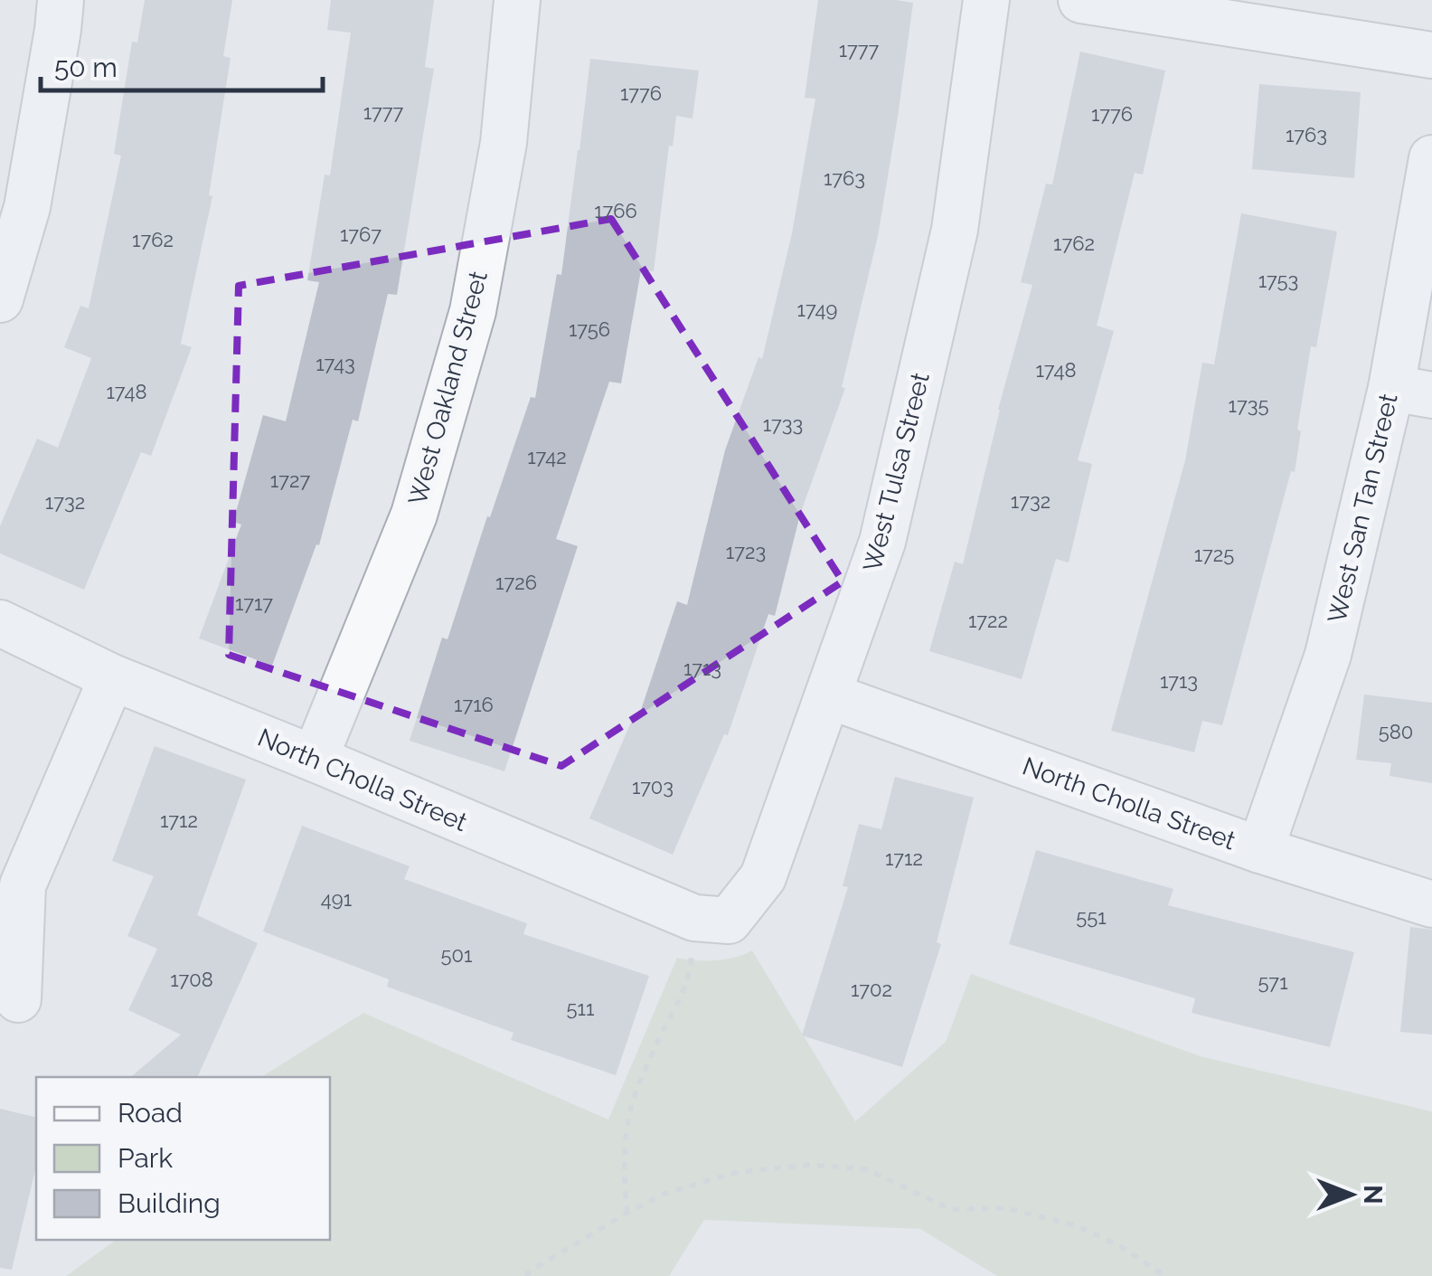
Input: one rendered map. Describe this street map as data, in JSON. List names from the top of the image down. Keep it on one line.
{"streets":{"street":["West Oakland Street","West Tulsa Street","West San Tan Street","North Cholla Street"]},"crossings":[["West Oakland Street","North Cholla Street"],["West Tulsa Street","North Cholla Street"],["West San Tan Street","North Cholla Street"]],"house_numbers":["1777","1776","1777","1776","1763","1763","1766","1767","1762","1762","1753","1749","1756","1743","1748","1748","1735","1733","1742","1727","1732","1732","1723","1725","1726","1717","1722","1713","1713","1716","580","1703","1712","1712","491","551","501","1708","571","1702","511"],"legend":["Road","Park","Building"],"scale_bar":"50 m","north":"right"}
